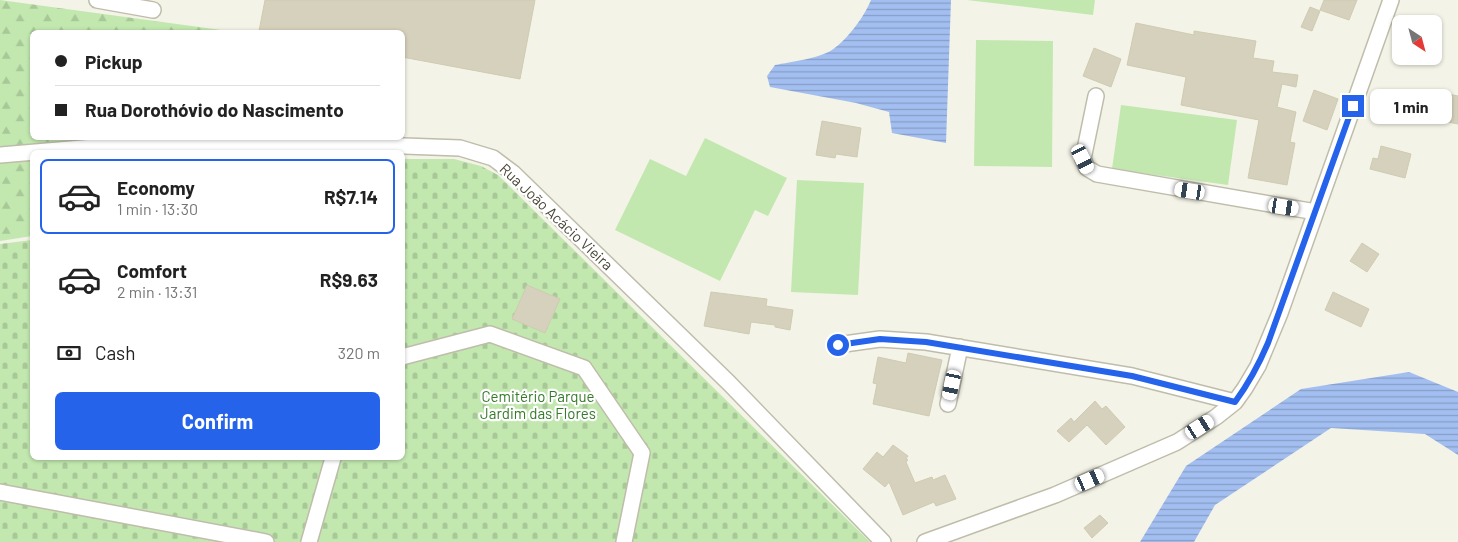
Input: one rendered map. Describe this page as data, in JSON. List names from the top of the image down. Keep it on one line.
{"streets":{"street":["Rua João Acácio Vieira"]},"parks":["Cemitério Parque Jardim das Flores"],"north":"bottom right","page":{"banner":["Pickup","Rua Dorothóvio do Nascimento"],"bubble":"1 min","list":[{"name":"Economy","note":"1 min · 13:30","value":"R$7.14"},{"name":"Comfort","note":"2 min · 13:31","value":"R$9.63"}],"pay":["Cash","320 m"],"buttons":"Confirm"}}
